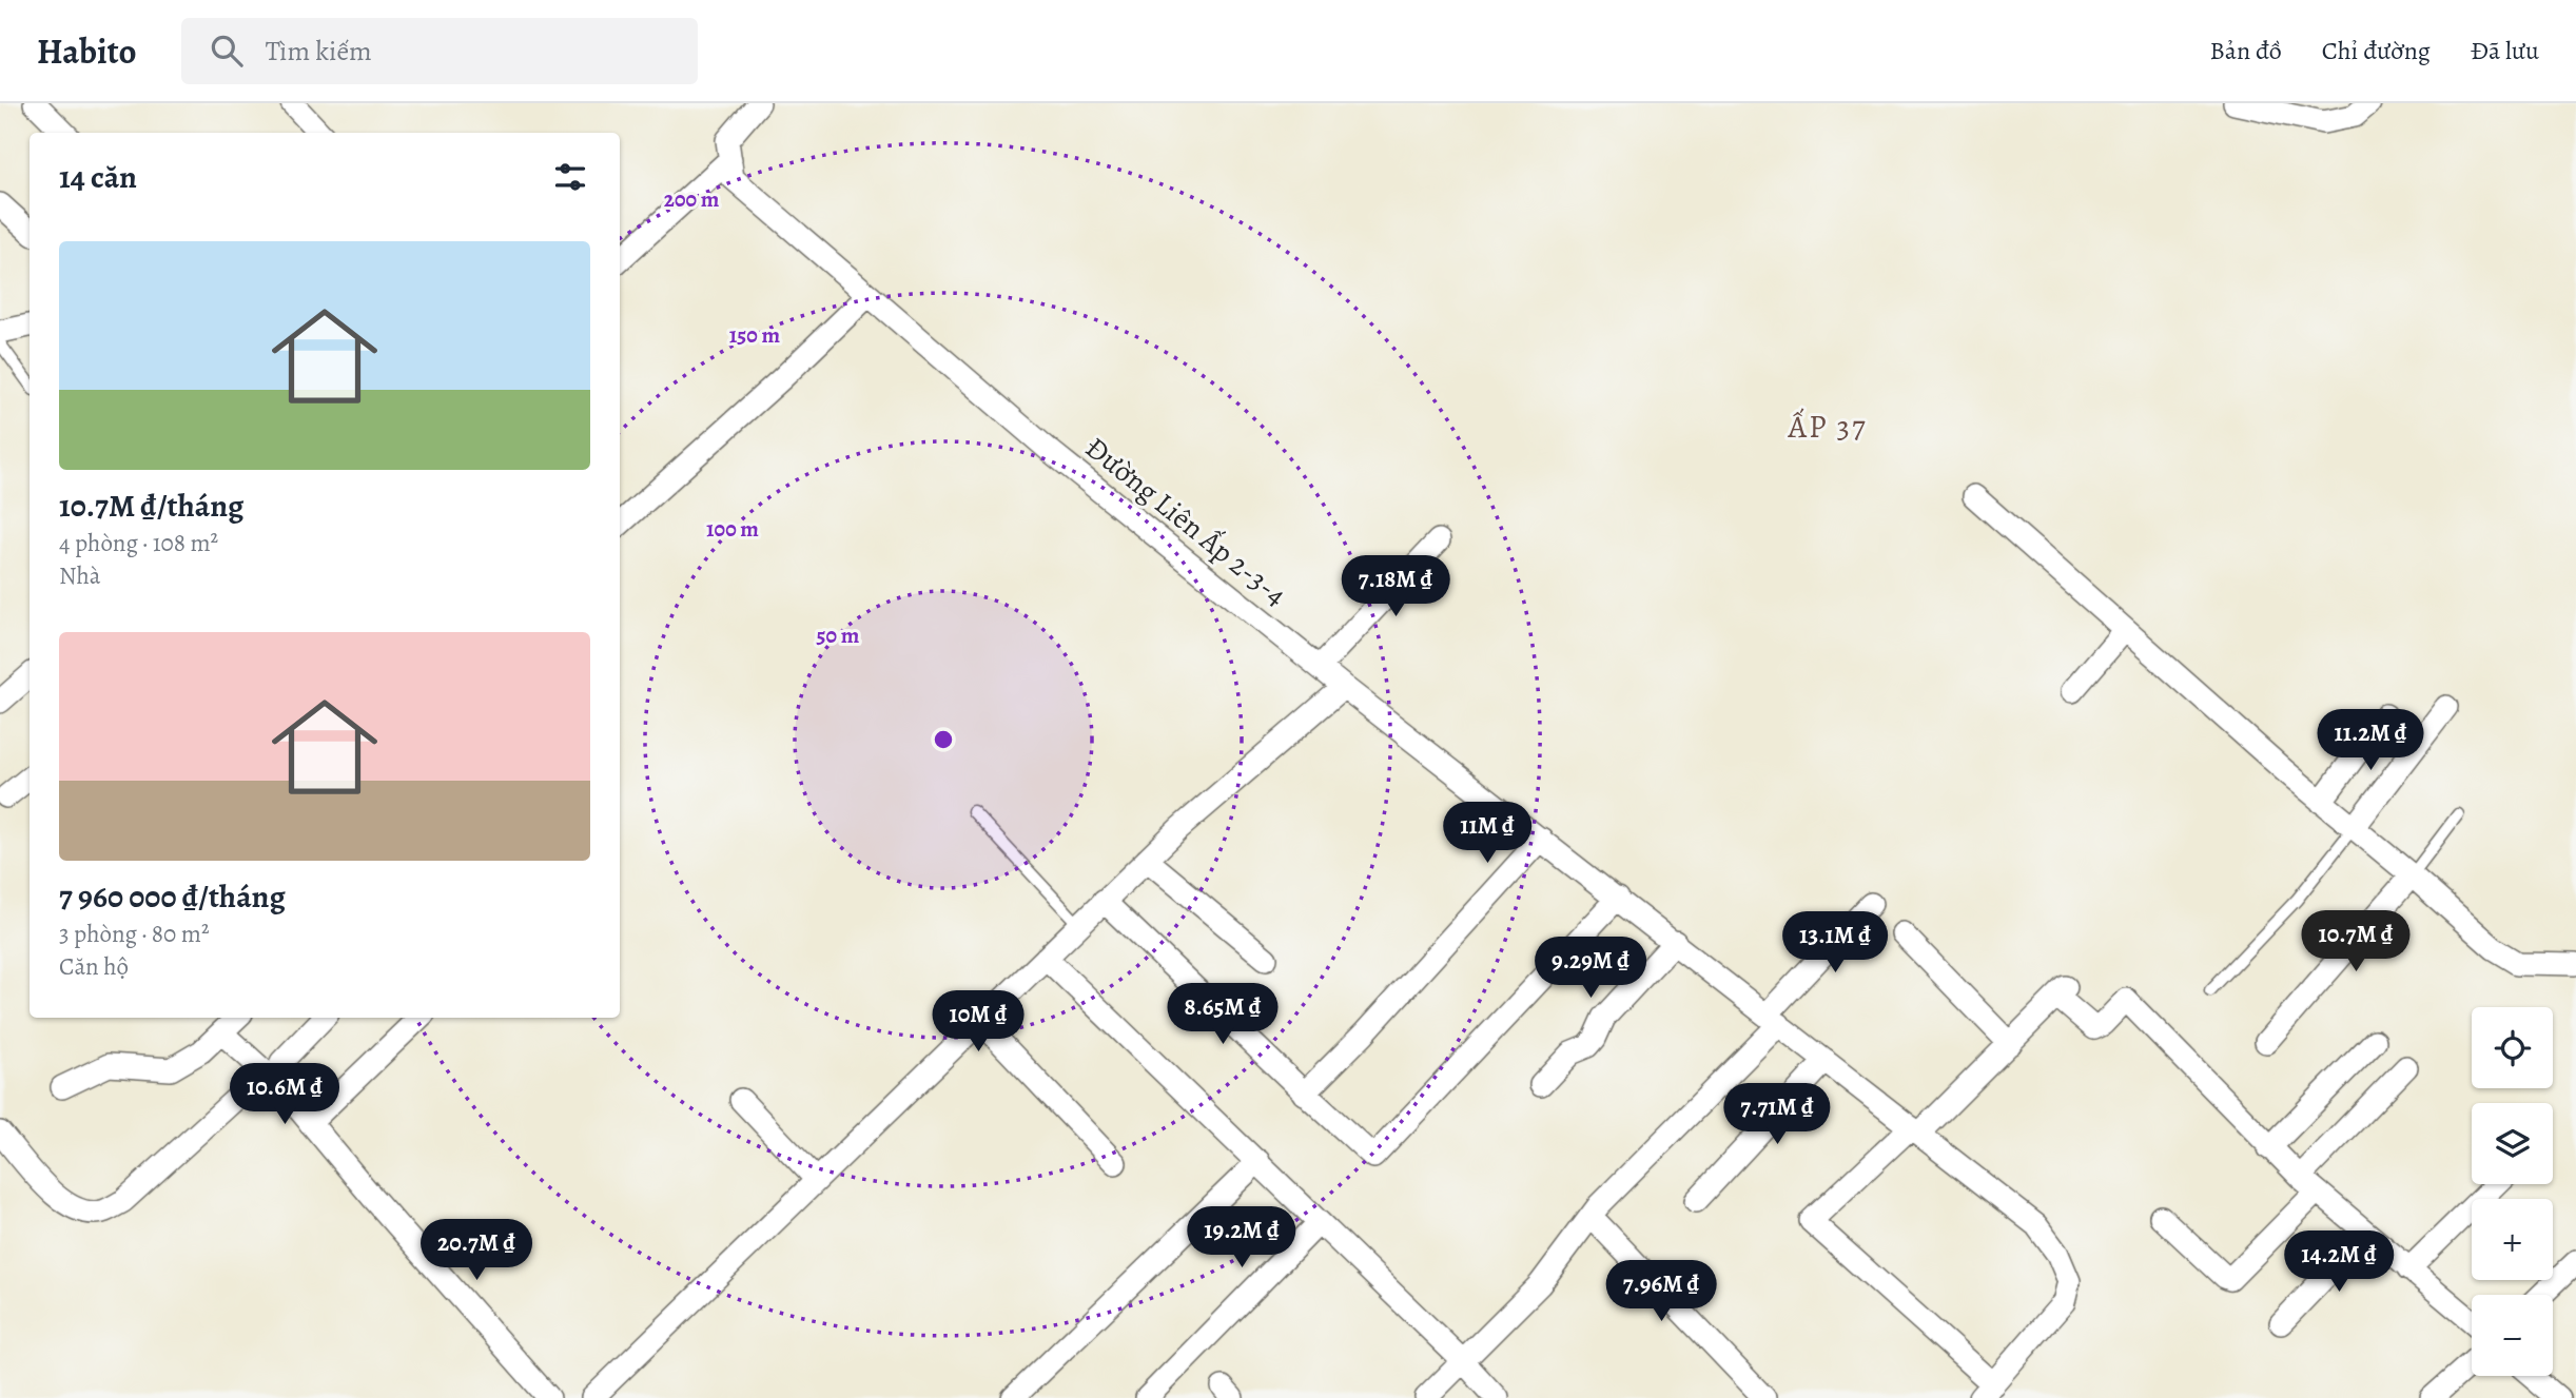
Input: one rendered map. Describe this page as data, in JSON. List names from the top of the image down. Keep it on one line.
{"streets":{"street":["Đường Liên Ấp 2-3-4"]},"districts":["ẤP 37"],"page":{"header":"Habito","search":"Tìm kiếm","nav":["Bản đồ","Chỉ đường","Đã lưu"],"heading":"14 căn","list":[{"name":"10.7M ₫/tháng","note":"4 phòng · 108 m² · Nhà"},{"name":"7 960 000 ₫/tháng","note":"3 phòng · 80 m² · Căn hộ"}],"price":["7.18M ₫","11.2M ₫","11M ₫","10.7M ₫","13.1M ₫","9.29M ₫","8.65M ₫","10M ₫","10.6M ₫","7.71M ₫","19.2M ₫","20.7M ₫","14.2M ₫","7.96M ₫"],"map_buttons":["+","−"]},"rings":["200 m","150 m","100 m","50 m"]}
